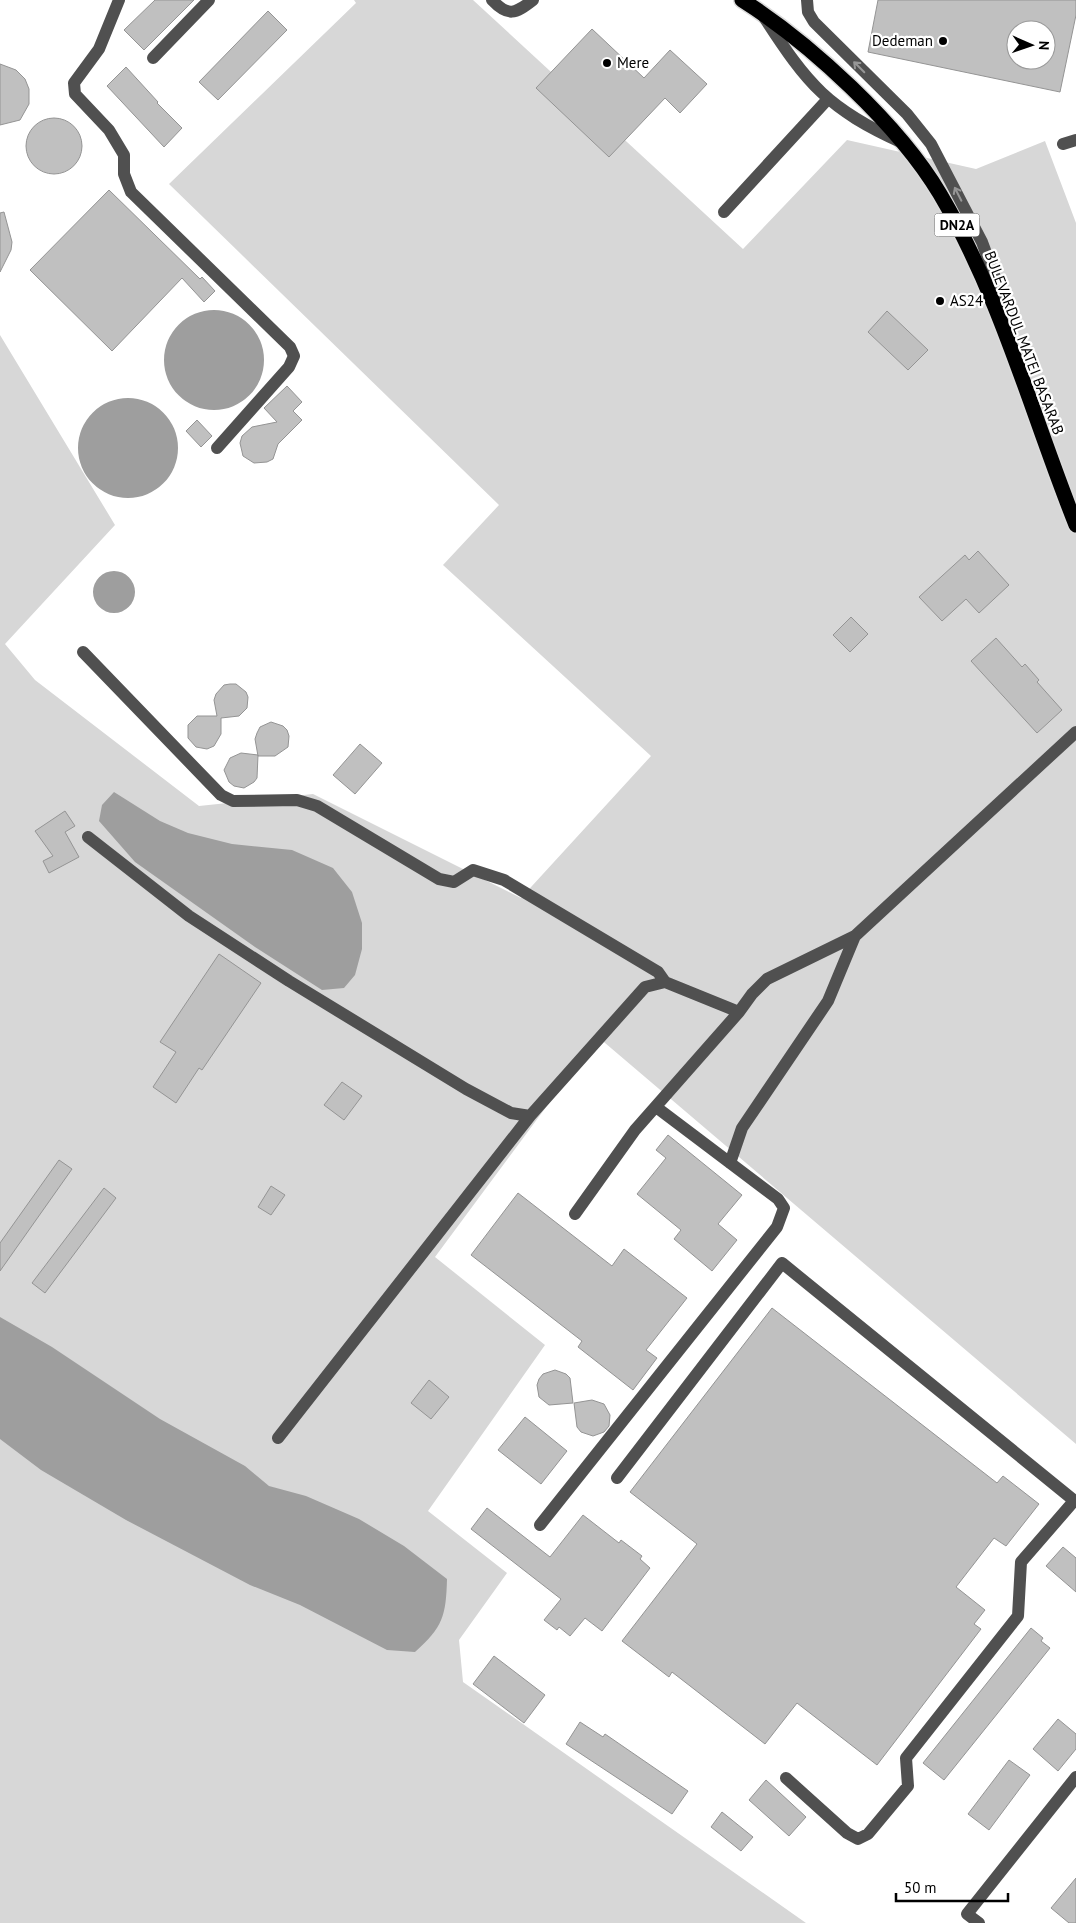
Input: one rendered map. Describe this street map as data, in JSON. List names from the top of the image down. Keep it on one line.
{"streets":{"highway":["DN2A","BULEVARDUL MATEI BASARAB"]},"places":["Dedeman","Mere","AS24"],"scale_bar":"50 m","north":"right"}
